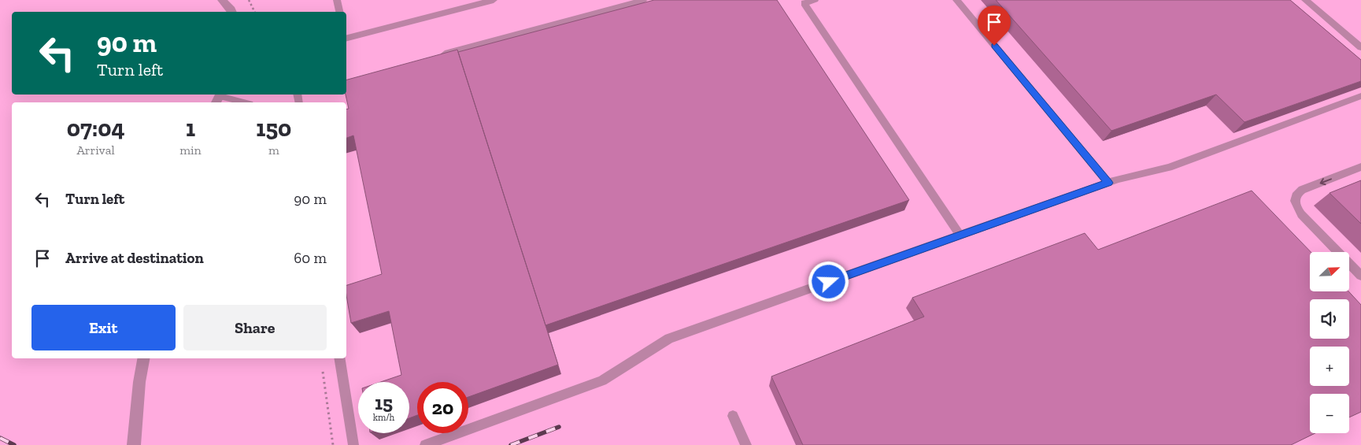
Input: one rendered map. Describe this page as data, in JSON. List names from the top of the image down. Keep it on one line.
{"north":"top right","page":{"turn":["90 m","Turn left"],"eta":["07:04","Arrival","1","min","150","m"],"list":[{"name":"Turn left","value":"90 m"},{"name":"Arrive at destination","value":"60 m"}],"map_buttons":["+","−"],"buttons":["Exit","Share"],"speed":"15 km/h","limit":"20"}}
